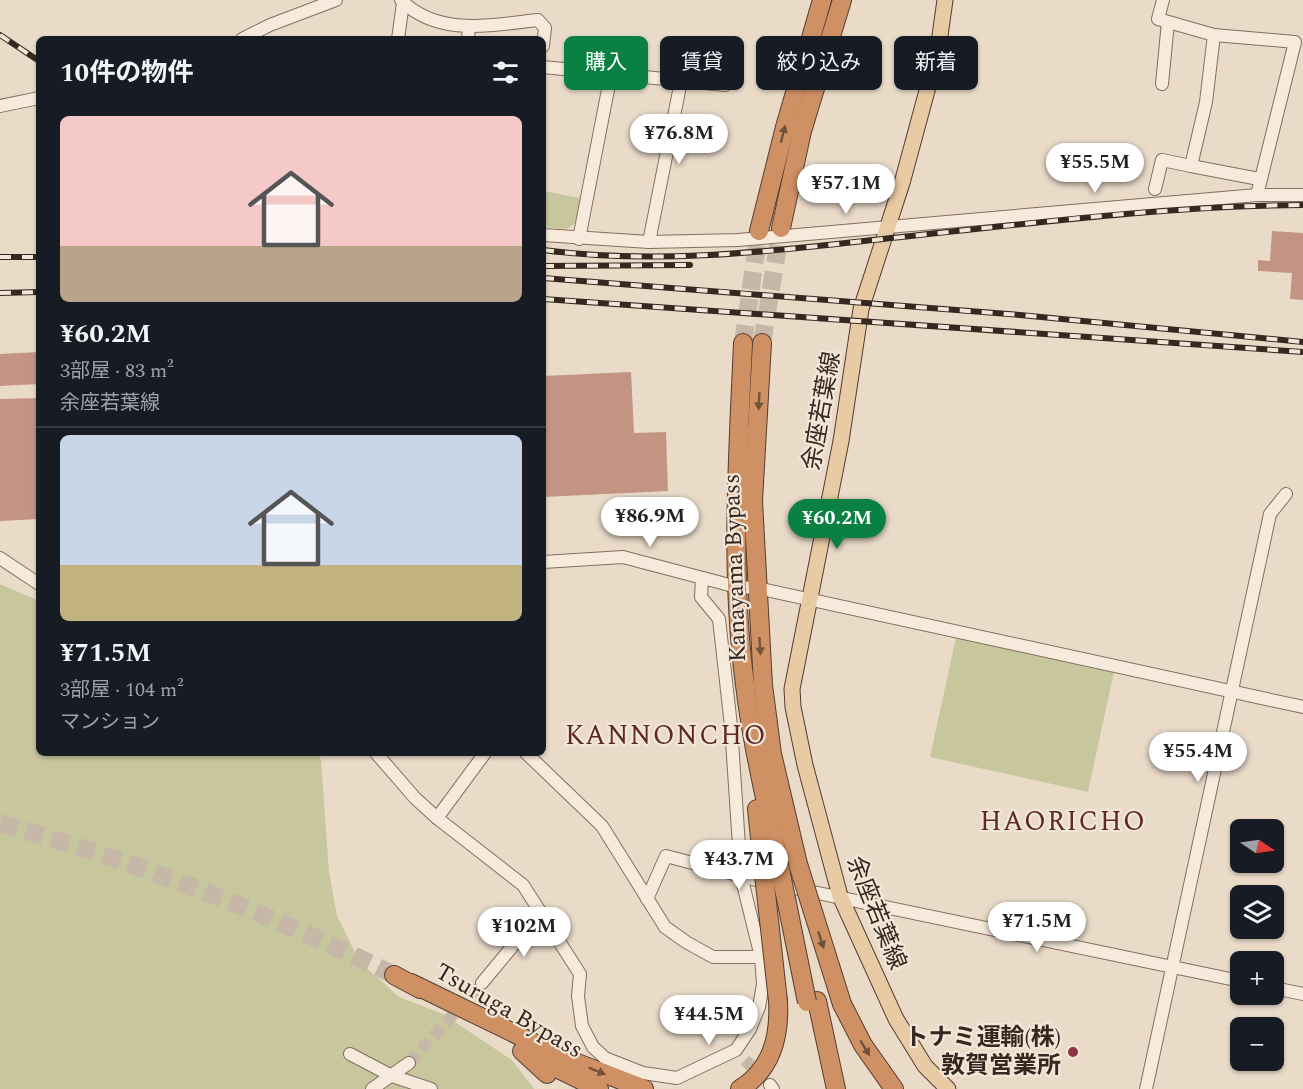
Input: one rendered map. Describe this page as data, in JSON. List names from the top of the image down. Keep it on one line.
{"streets":{"highway":["Kanayama Bypass","Tsuruga Bypass"],"main road":["余座若葉線"]},"districts":["KANNONCHO","HAORICHO"],"places":["トナミ運輸(株) 敦賀営業所"],"north":"right","page":{"chip":["購入","賃貸","絞り込み","新着"],"heading":"10件の物件","list":[{"name":"¥60.2M","note":"3部屋 · 83 m² · 余座若葉線"},{"name":"¥71.5M","note":"3部屋 · 104 m² · マンション"}],"price":["¥76.8M","¥55.5M","¥57.1M","¥86.9M","¥60.2M","¥55.4M","¥43.7M","¥71.5M","¥102M","¥44.5M"],"map_buttons":["+","−"]}}
